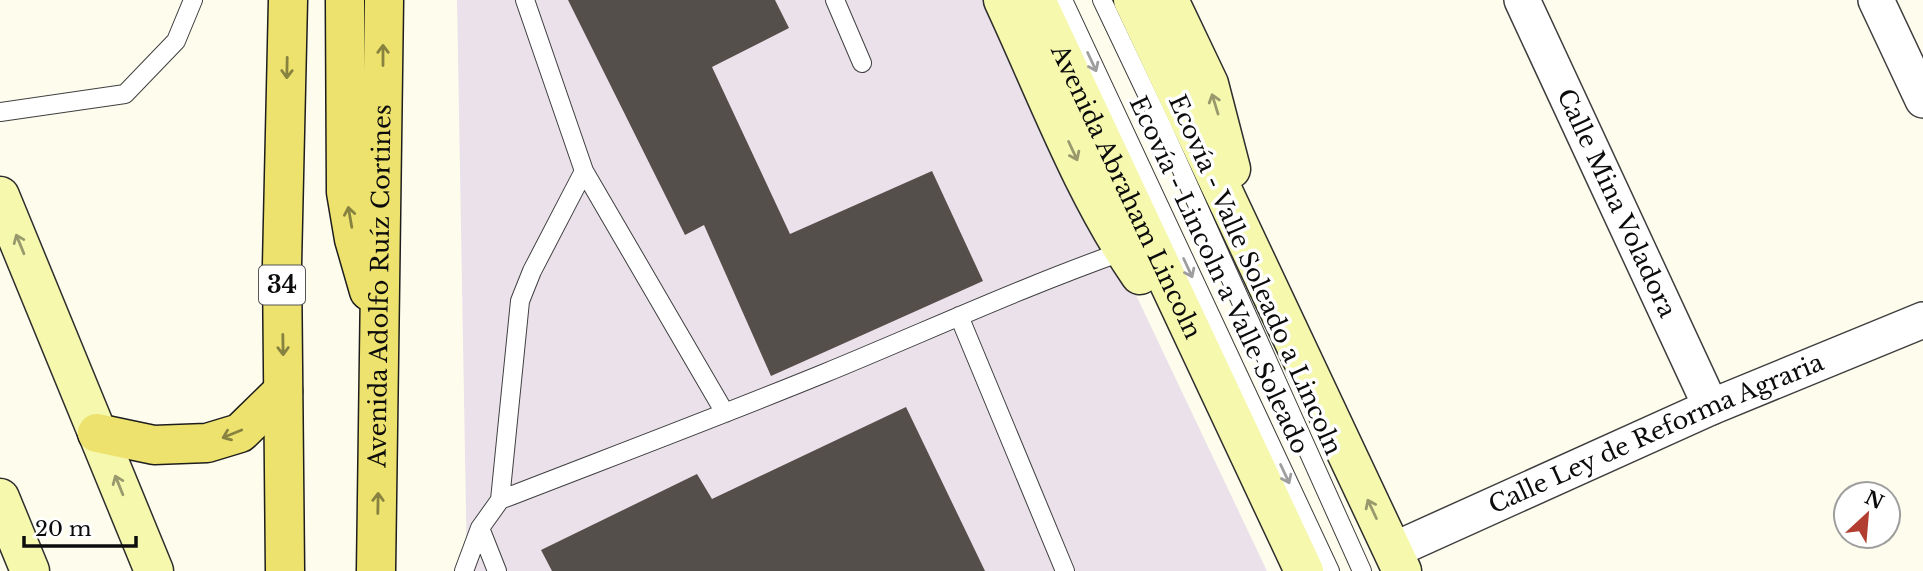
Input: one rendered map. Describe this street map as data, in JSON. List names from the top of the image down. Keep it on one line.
{"streets":{"main road":["Avenida Abraham Lincoln","34","Avenida Adolfo Ruíz Cortines"],"street":["Calle Mina Voladora","Calle Ley de Reforma Agraria"],"lane":["Ecovía - Lincoln a Valle Soleado","Ecovía - Valle Soleado a Lincoln"]},"crossings":[["Calle Mina Voladora","Calle Ley de Reforma Agraria"],["Ecovía - Valle Soleado a Lincoln","Calle Ley de Reforma Agraria"]],"one_way":["Ecovía - Lincoln a Valle Soleado"],"scale_bar":"20 m","north":"top right"}
